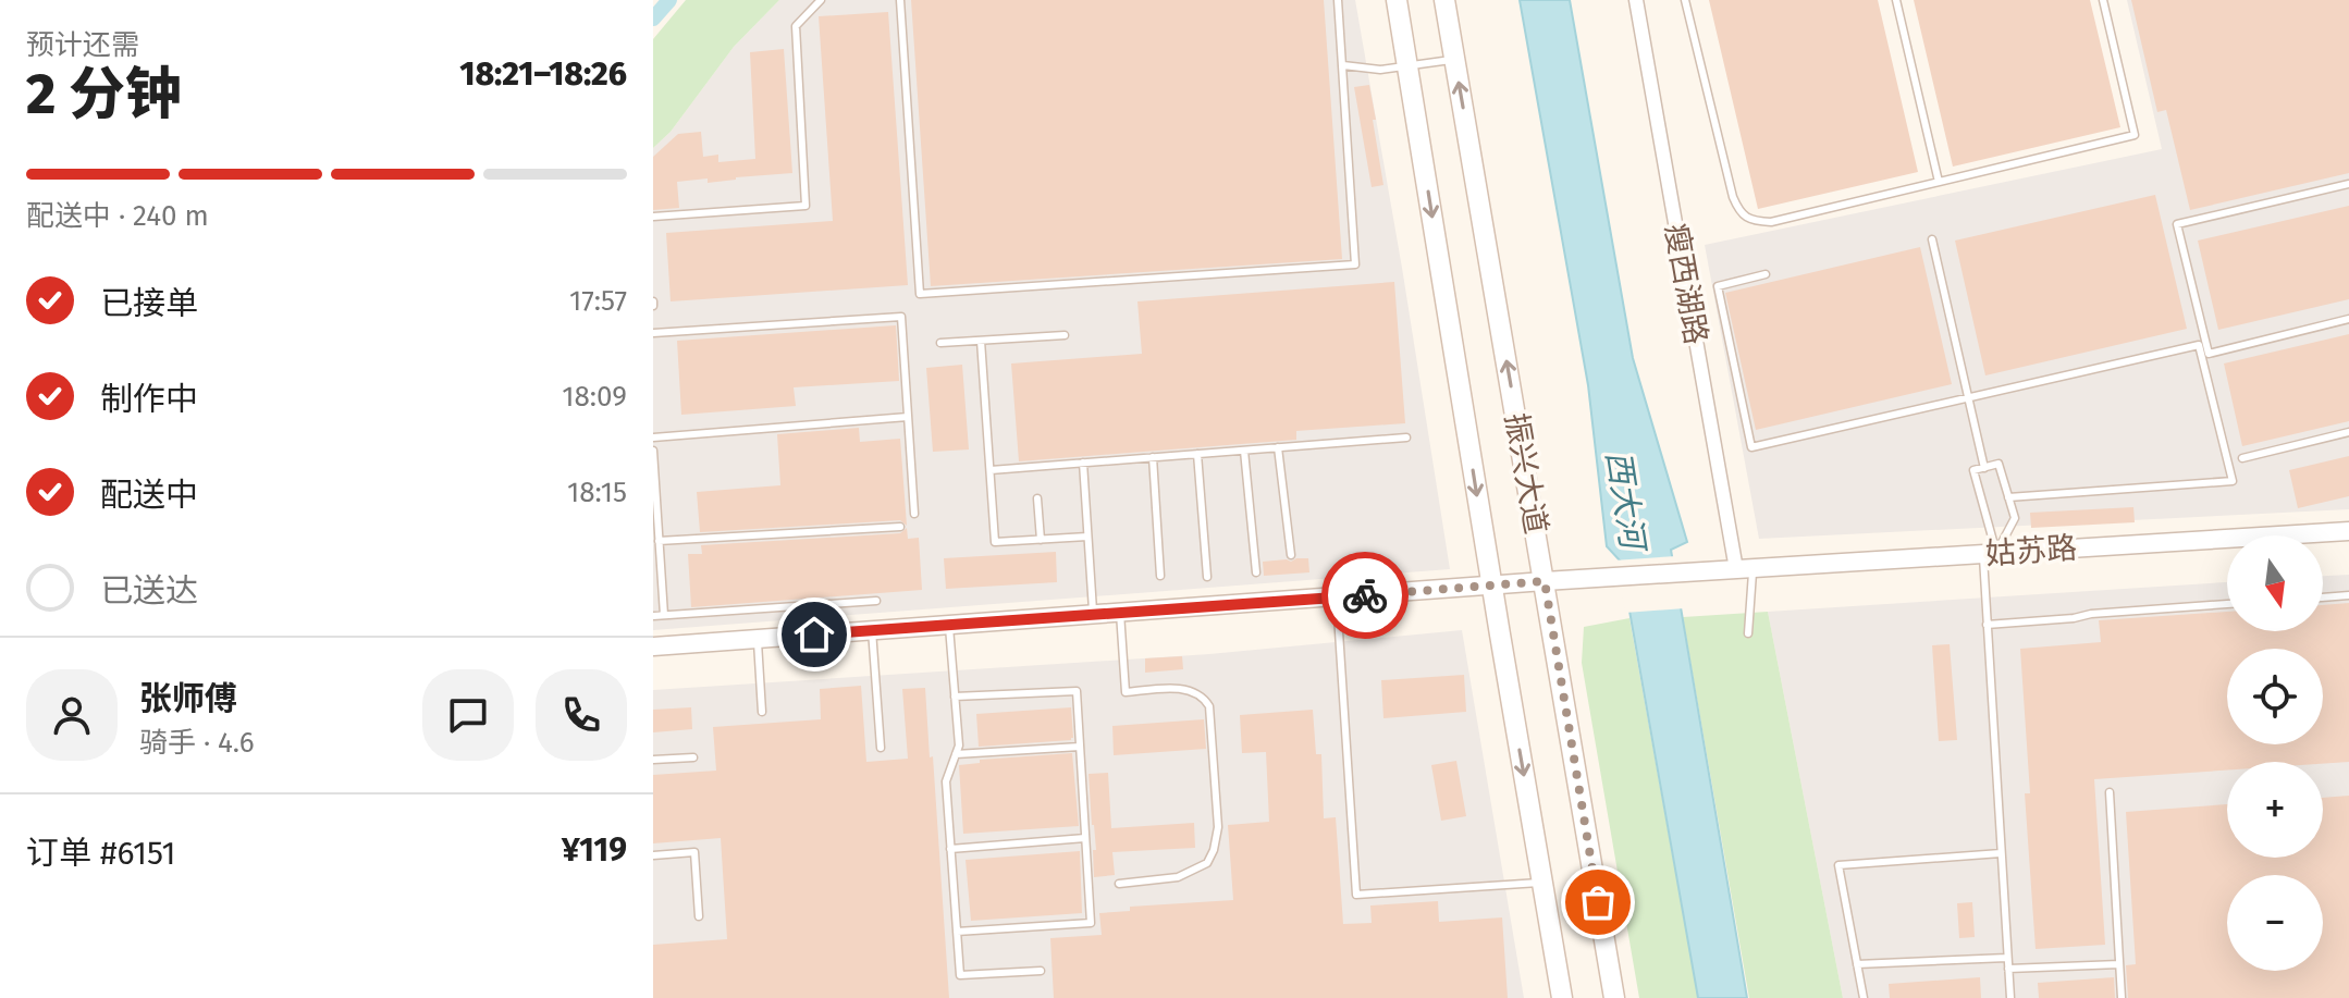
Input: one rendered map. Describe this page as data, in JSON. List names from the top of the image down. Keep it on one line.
{"streets":{"main road":["振兴大道"],"street":["瘦西湖路","姑苏路"]},"crossings":[["瘦西湖路","姑苏路"],["振兴大道","姑苏路"]],"water":["西大河"],"north":"bottom","page":{"heading":["2 分钟","预计还需","18:21–18:26"],"panel":["张师傅","骑手 · 4.6","订单 #6151","¥119"],"bar":"配送中 · 240 m","list":[["已接单","17:57"],["制作中","18:09"],["配送中","18:15"],"已送达"],"map_buttons":["+","−"]}}
